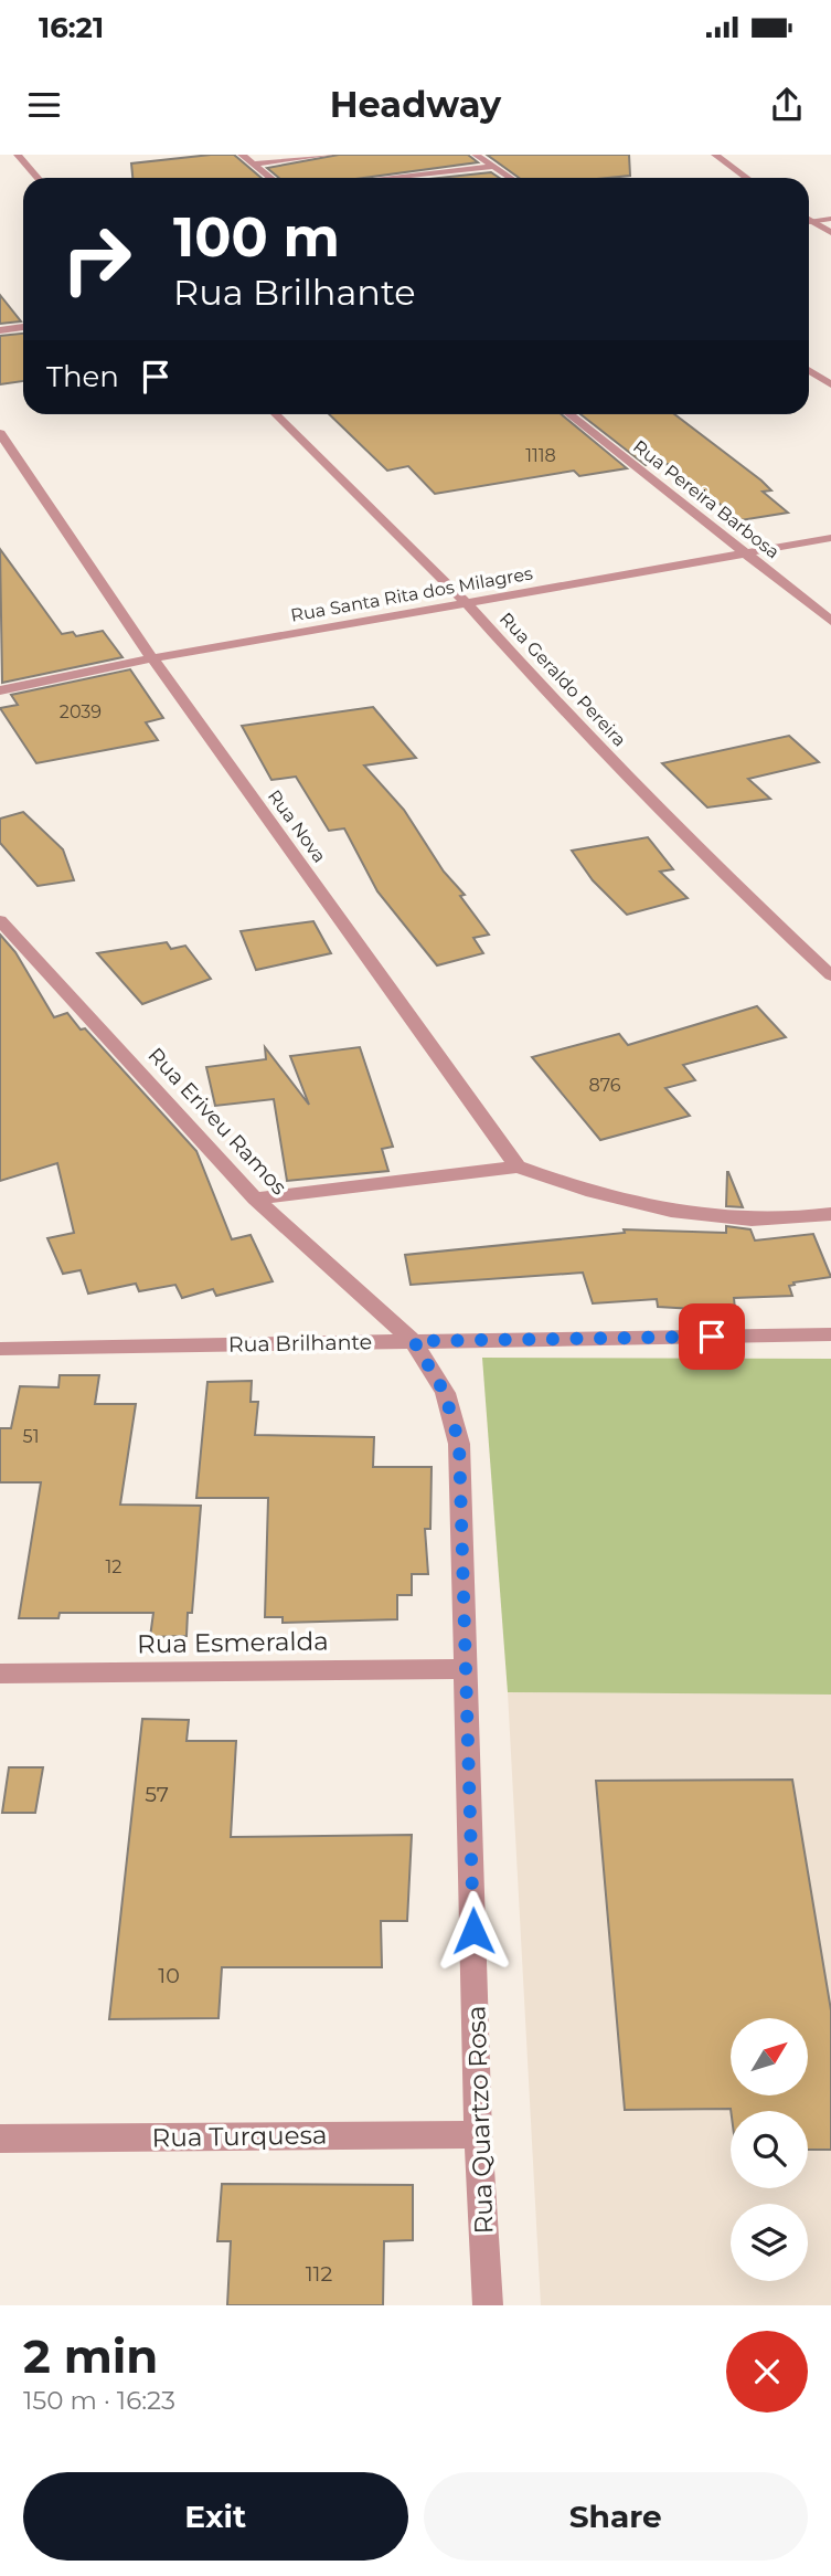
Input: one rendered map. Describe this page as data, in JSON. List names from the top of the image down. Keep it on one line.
{"streets":{"street":["Rua Pereira Barbosa","Rua Santa Rita dos Milagres","Rua Geraldo Pereira","Rua Nova","Rua Eriveu Ramos","Rua Brilhante","Rua Esmeralda","Rua Quartzo Rosa","Rua Turquesa"]},"crossings":[["Rua Pereira Barbosa","Rua Santa Rita dos Milagres"],["Rua Santa Rita dos Milagres","Rua Geraldo Pereira"],["Rua Santa Rita dos Milagres","Rua Nova"],["Rua Eriveu Ramos","Rua Brilhante"],["Rua Eriveu Ramos","Rua Quartzo Rosa"],["Rua Brilhante","Rua Quartzo Rosa"],["Rua Esmeralda","Rua Quartzo Rosa"],["Rua Quartzo Rosa","Rua Turquesa"]],"house_numbers":["1118","2039","876","51","12","57","10","112"],"north":"top right","page":{"status":"16:21","header":"Headway","turn":["100 m","Rua Brilhante"],"then":"Then","heading":["2 min","150 m · 16:23"],"buttons":["Exit","Share"]}}
